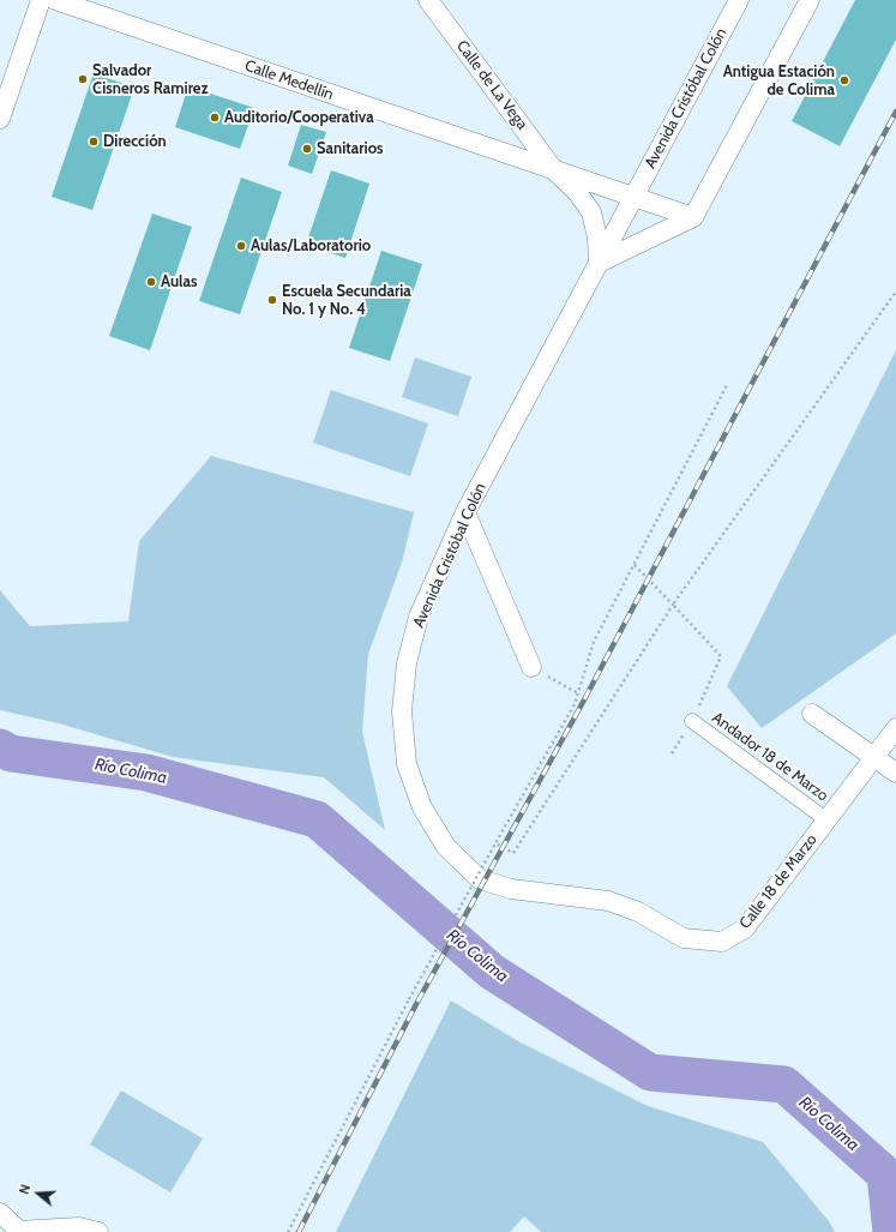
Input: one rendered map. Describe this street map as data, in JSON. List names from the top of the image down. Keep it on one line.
{"streets":{"street":["Calle Medellín","Calle de La Vega","Avenida Cristóbal Colón","Andador 18 de Marzo","Calle 18 de Marzo"]},"crossings":[["Calle Medellín","Calle de La Vega"],["Calle Medellín","Avenida Cristóbal Colón"],["Avenida Cristóbal Colón","Calle 18 de Marzo"],["Andador 18 de Marzo","Calle 18 de Marzo"]],"water":["Río Colima"],"places":["Salvador Cisneros Ramirez","Antigua Estación de Colima","Auditorio/Cooperativa","Dirección","Sanitarios","Aulas/Laboratorio","Aulas","Escuela Secundaria No. 1 y No. 4"],"north":"left"}
